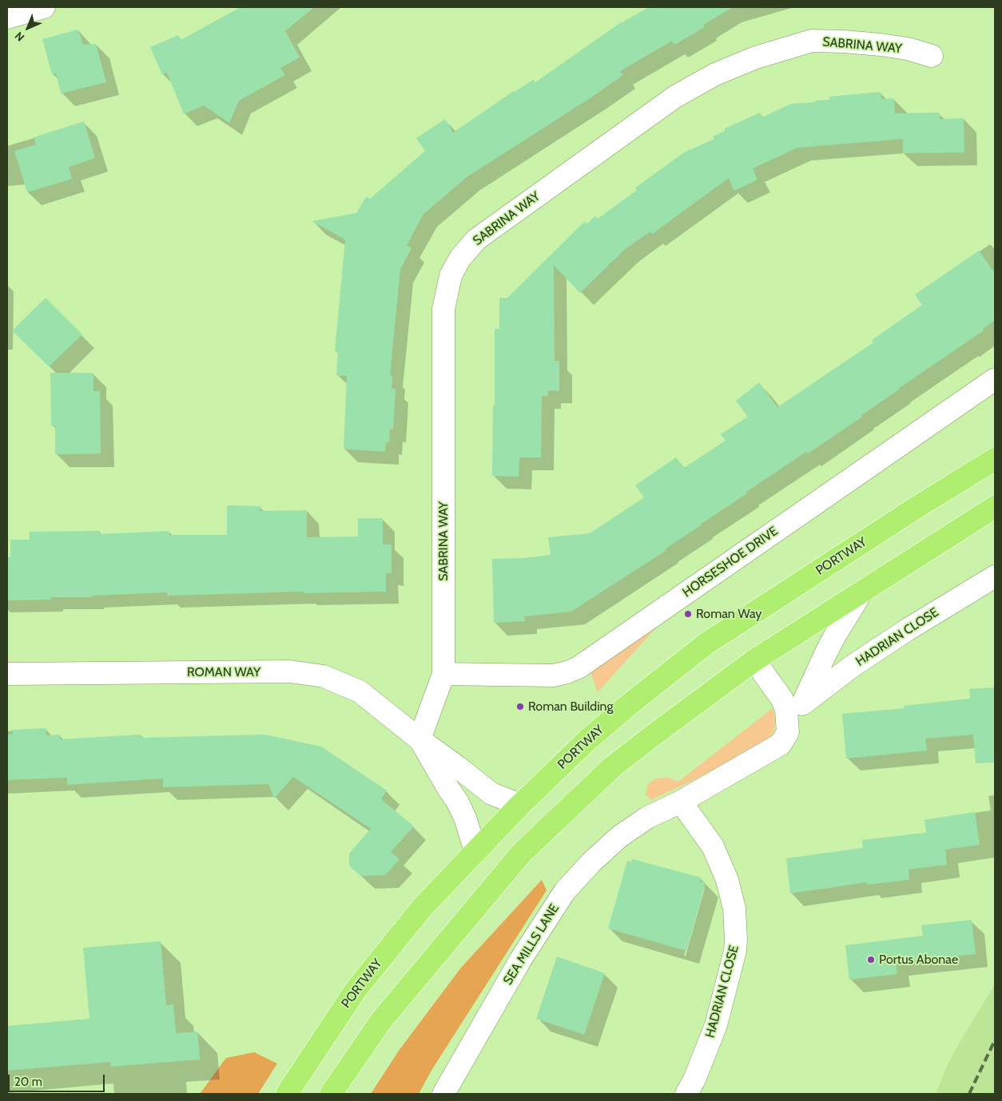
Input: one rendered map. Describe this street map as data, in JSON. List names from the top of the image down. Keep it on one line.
{"streets":{"highway":["PORTWAY"],"street":["SABRINA WAY","HORSESHOE DRIVE","HADRIAN CLOSE","ROMAN WAY","SEA MILLS LANE"]},"crossings":[["SABRINA WAY","HORSESHOE DRIVE"],["SABRINA WAY","ROMAN WAY"],["PORTWAY","ROMAN WAY"],["HADRIAN CLOSE","SEA MILLS LANE"]],"places":["Roman Way","Roman Building","Portus Abonae"],"scale_bar":"20 m","north":"bottom left"}
